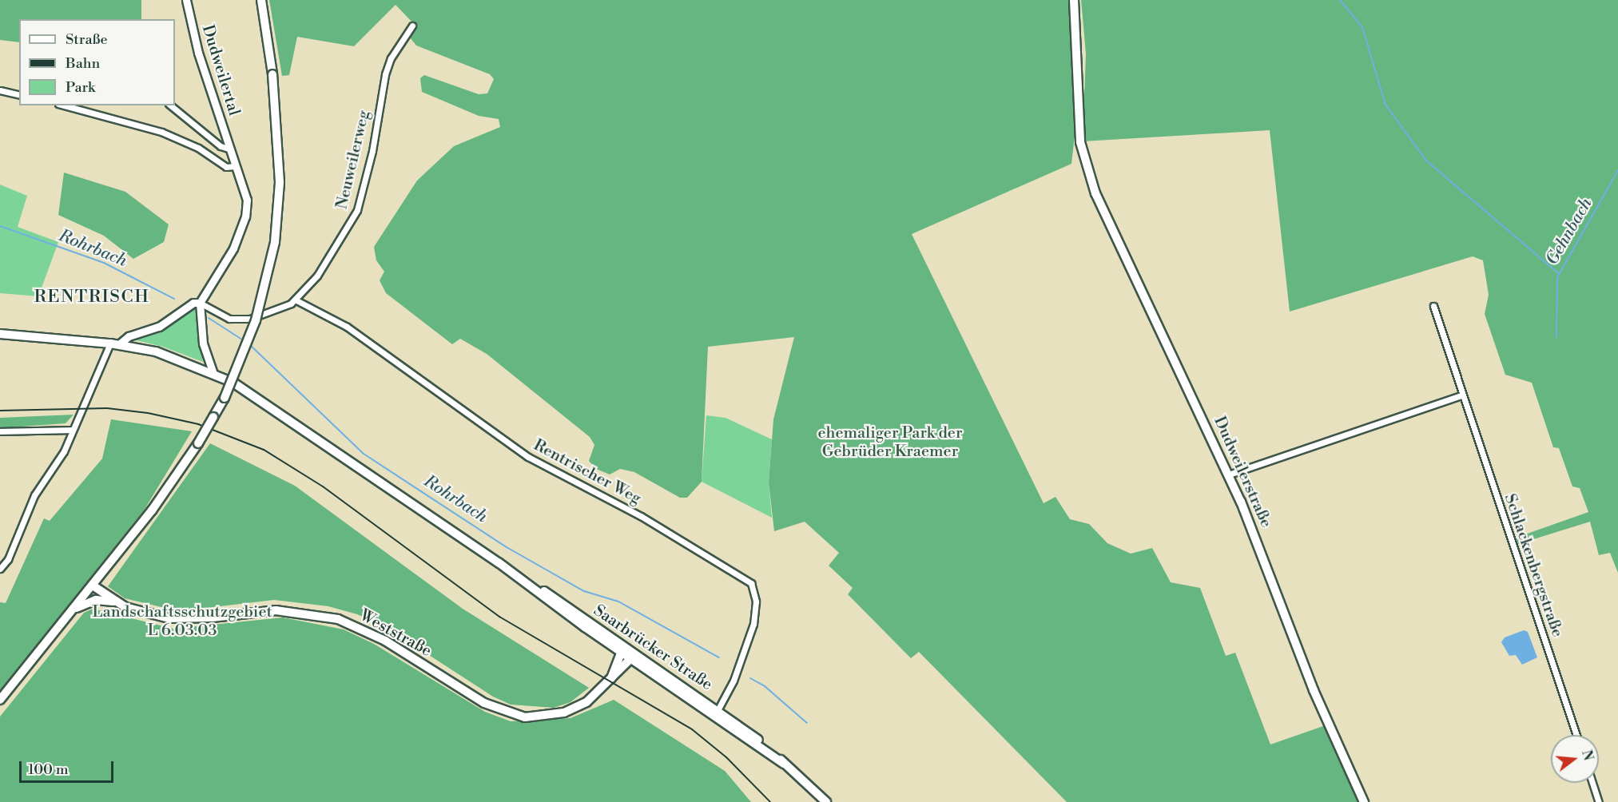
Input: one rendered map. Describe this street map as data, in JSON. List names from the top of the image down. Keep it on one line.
{"streets":{"main road":["Dudweilerstraße","Weststraße","Saarbrücker Straße"],"street":["Dudweilertal","Neuweilerweg","Rentrischer Weg","Schlackenbergstraße"]},"crossings":[["Dudweilertal","Neuweilerweg"],["Neuweilerweg","Rentrischer Weg"],["Rentrischer Weg","Saarbrücker Straße"],["Weststraße","Saarbrücker Straße"]],"districts":["RENTRISCH"],"water":["Gehnbach","Rohrbach"],"parks":["ehemaliger Park der Gebrüder Kraemer","Landschaftsschutzgebiet L 6.03.03"],"legend":["Straße","Bahn","Park"],"scale_bar":"100 m","north":"right"}
